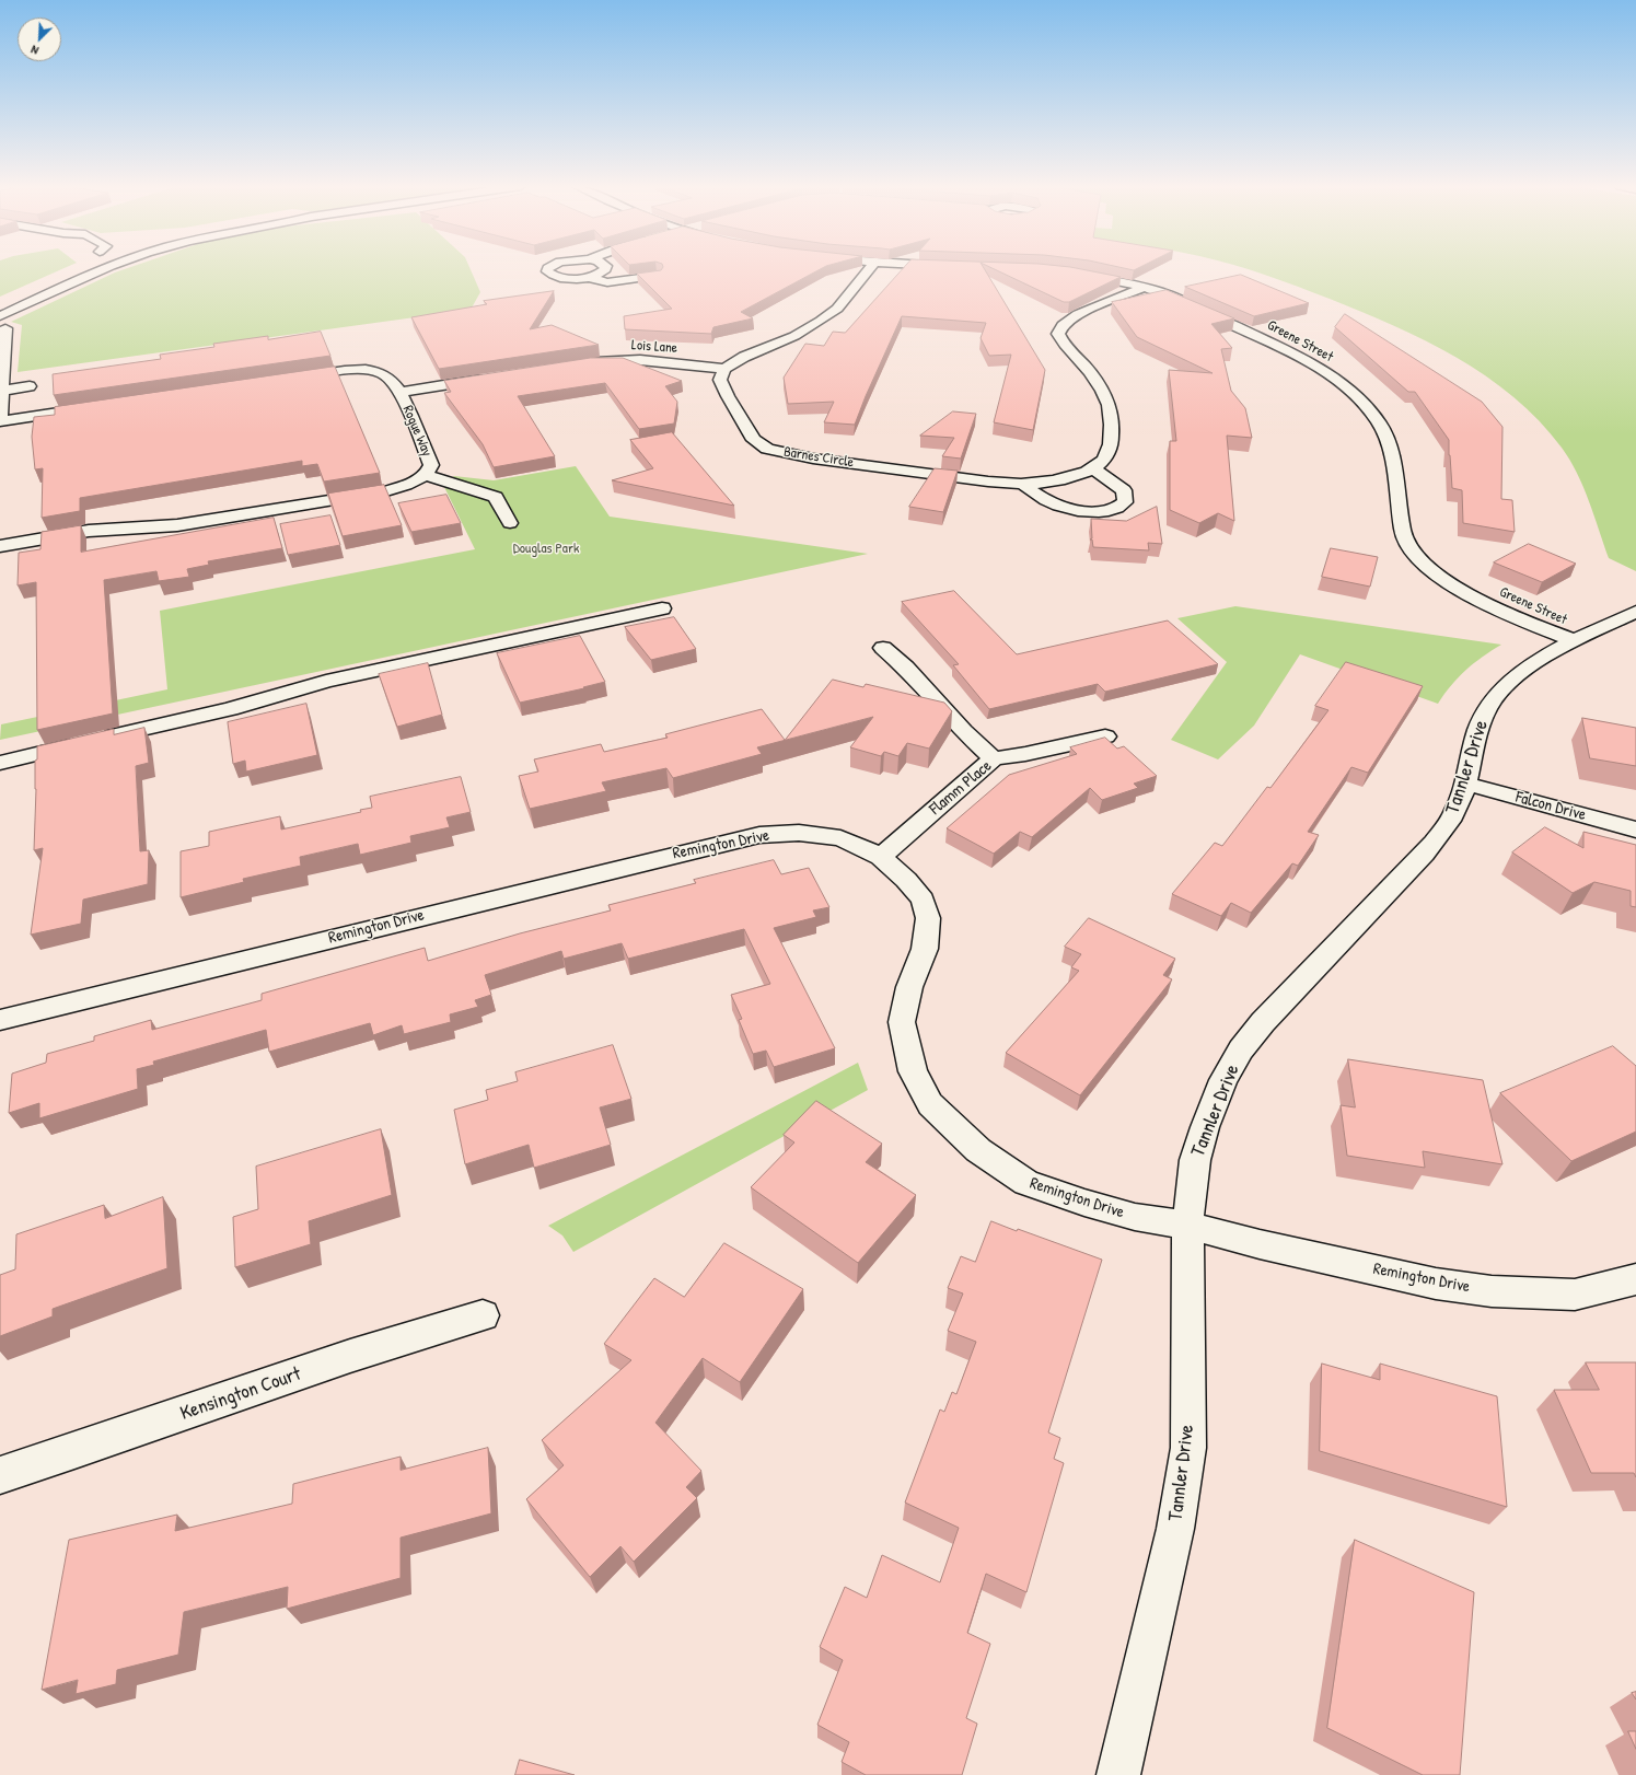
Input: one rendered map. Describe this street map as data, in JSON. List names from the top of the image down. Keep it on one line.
{"streets":{"street":["Greene Street","Lois Lane","Rogue Way","Barnes Circle","Tannler Drive","Flamm Place","Falcon Drive","Remington Drive","Kensington Court"]},"crossings":[["Greene Street","Tannler Drive"],["Lois Lane","Barnes Circle"],["Tannler Drive","Falcon Drive"],["Tannler Drive","Remington Drive"],["Flamm Place","Remington Drive"]],"parks":["Douglas Park"],"north":"bottom left"}
